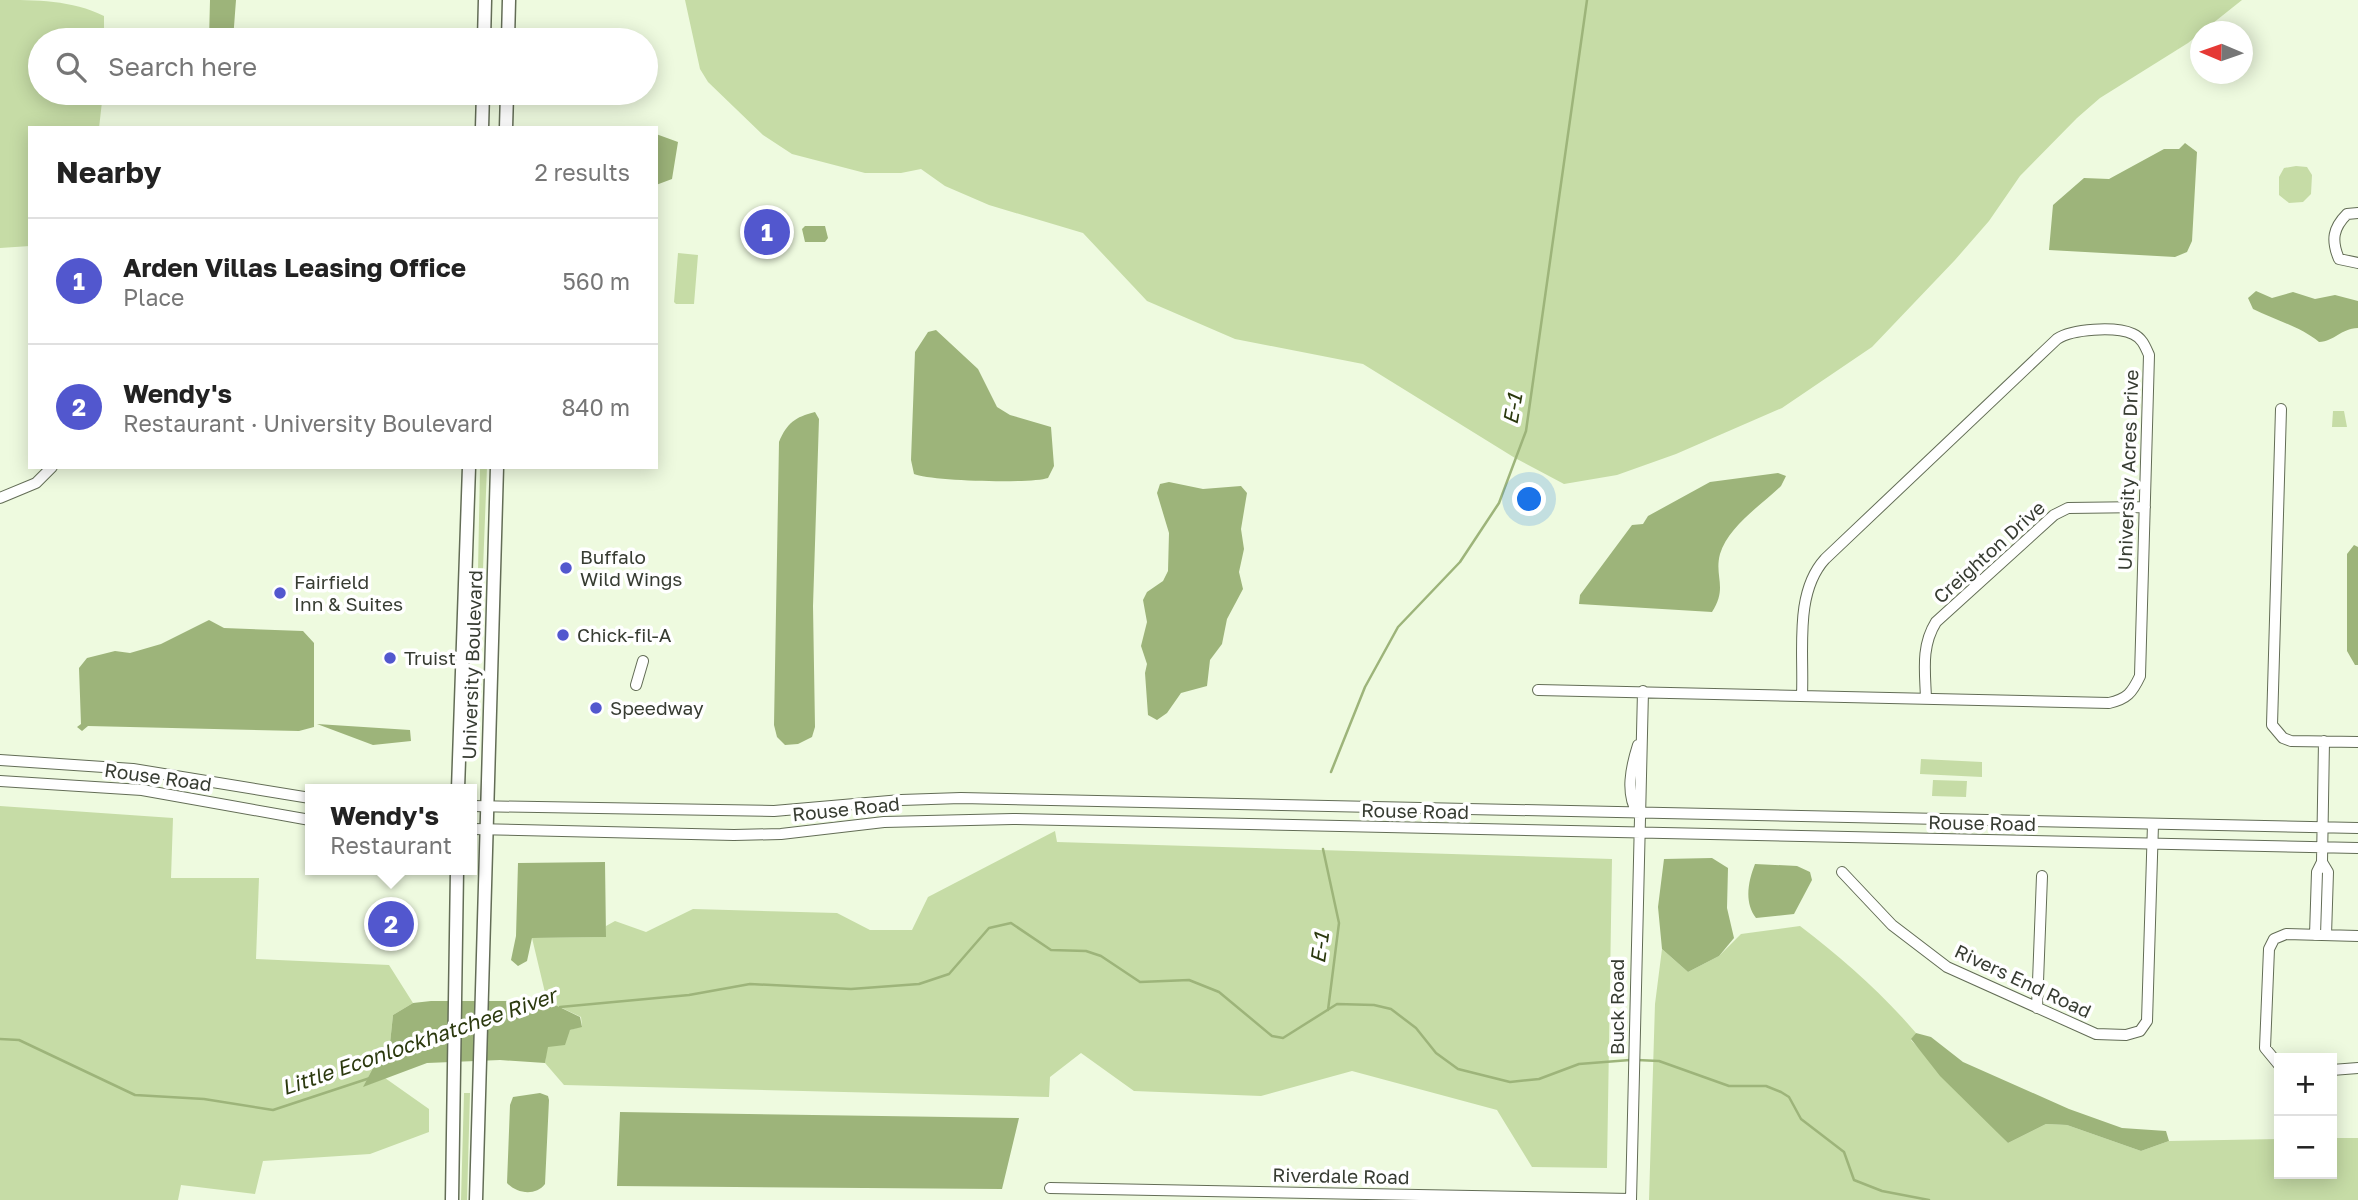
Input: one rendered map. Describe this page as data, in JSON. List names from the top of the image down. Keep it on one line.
{"streets":{"main road":["University Boulevard"],"street":["University Acres Drive","Creighton Drive","Rouse Road","Rivers End Road","Buck Road","Riverdale Road"]},"crossings":[["University Acres Drive","Creighton Drive"],["University Acres Drive","Buck Road"],["University Boulevard","Rouse Road"],["Rouse Road","Rivers End Road"],["Rouse Road","Buck Road"],["Buck Road","Riverdale Road"]],"water":["E-1","Little Econlockhatchee River"],"places":["Buffalo Wild Wings","Fairfield Inn & Suites","Chick-fil-A","Truist","Speedway"],"north":"left","page":{"search":"Search here","heading":["Nearby","2 results"],"pins":["1","2"],"list":[{"mark":"1","name":"Arden Villas Leasing Office","note":"Place","value":"560 m"},{"mark":"2","name":"Wendy's","note":"Restaurant · University Boulevard","value":"840 m"}],"popup":["Wendy's","Restaurant"],"map_buttons":["+","−"]}}
